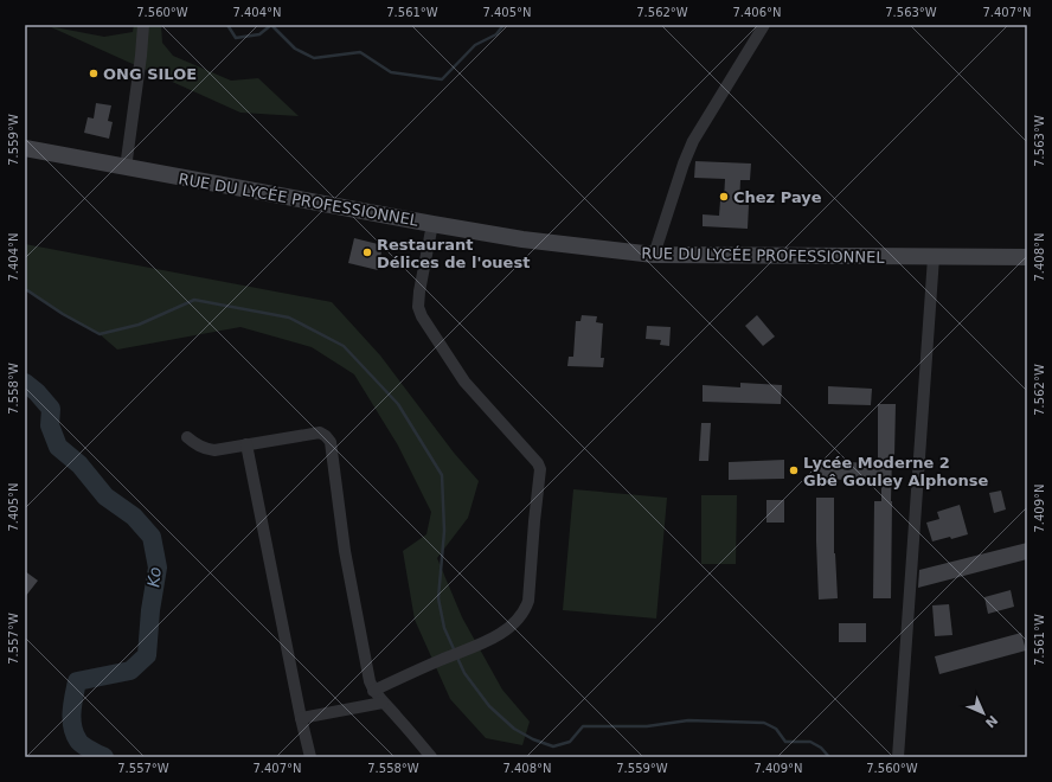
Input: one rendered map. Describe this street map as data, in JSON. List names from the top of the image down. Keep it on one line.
{"streets":{"main road":["RUE DU LYCÉE PROFESSIONNEL"]},"water":["Ko"],"places":["ONG SILOE","Chez Paye","Restaurant Délices de l'ouest","Lycée Moderne 2 Gbê Gouley Alphonse"],"north":"bottom right","coordinates":["7.560°W","7.404°N","7.561°W","7.405°N","7.562°W","7.406°N","7.563°W","7.407°N","7.559°W","7.408°N","7.558°W","7.409°N","7.557°W"]}
